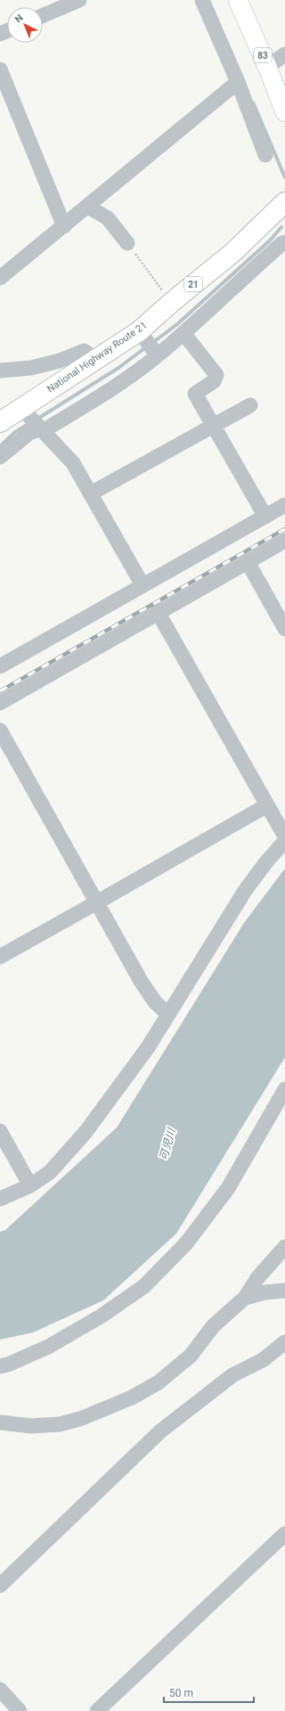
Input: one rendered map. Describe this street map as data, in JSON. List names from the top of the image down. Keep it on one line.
{"streets":{"highway":["21","National Highway Route 21"],"main road":["83"]},"water":["可児川"],"scale_bar":"50 m","north":"top left"}
